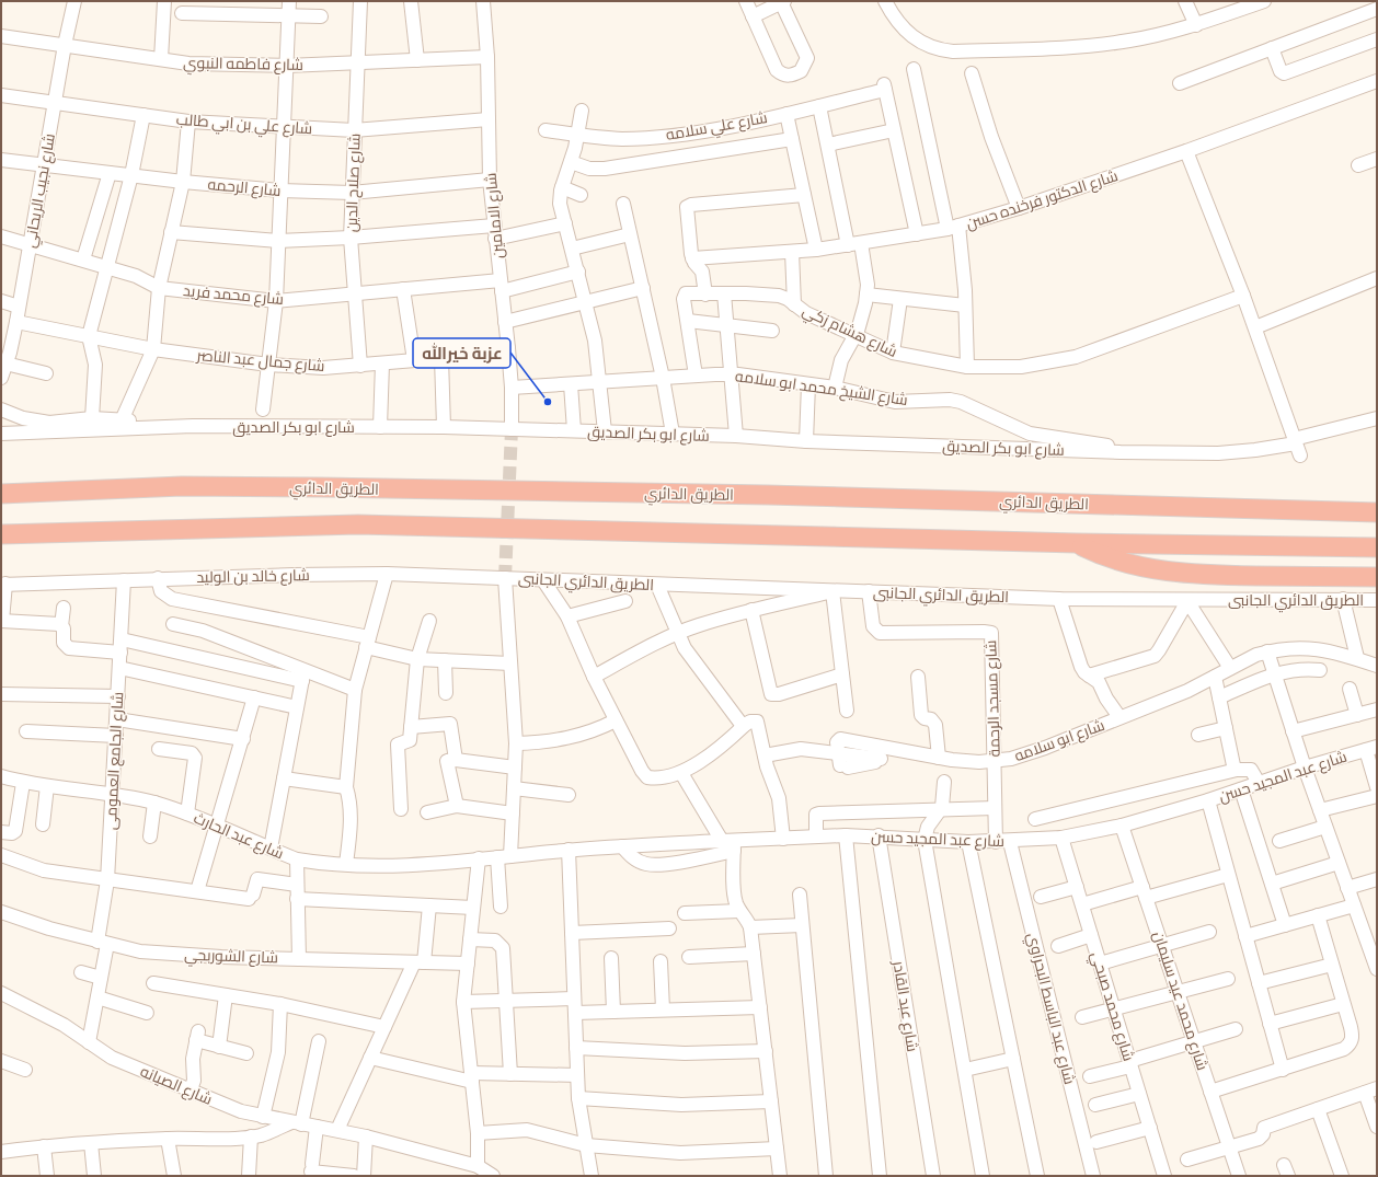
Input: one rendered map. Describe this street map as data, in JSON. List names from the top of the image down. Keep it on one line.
{"streets":{"highway":["الطريق الدائري"],"street":["شارع فاطمه النبوي","شارع علي بن ابي طالب","شارع علي سلامه","شارع صلاح الدين","شارع الرحمه","شارع نجيب الريحاني","شارع الدكتور فرخنده حسن","شارع الامامين","شارع محمد فريد","شارع هشام زكي","شارع جمال عبد الناصر","شارع الشيخ محمد ابو سلامه","شارع ابو بكر الصديق","شارع خالد بن الوليد","الطريق الدائري الجانبى","شارع مسجد الرحمة","شارع ابو سلامه","شارع الجامع العمومى","شارع عبد المجيد حسن","شارع عبد الحارث","شارع الشوربجي","شارع محمد عيد سليمان","شارع عبد القادر","شارع محمد صبحي","شارع عبد الباسط البحراوي","شارع الصيانه"]},"crossings":[["شارع فاطمه النبوي","شارع صلاح الدين"],["شارع فاطمه النبوي","شارع نجيب الريحاني"],["شارع فاطمه النبوي","شارع الامامين"],["شارع علي بن ابي طالب","شارع صلاح الدين"],["شارع علي بن ابي طالب","شارع نجيب الريحاني"],["شارع علي بن ابي طالب","شارع الامامين"],["شارع صلاح الدين","شارع الرحمه"],["شارع صلاح الدين","شارع محمد فريد"],["شارع صلاح الدين","شارع جمال عبد الناصر"],["شارع الرحمه","شارع نجيب الريحاني"],["شارع الرحمه","شارع الامامين"],["شارع نجيب الريحاني","شارع محمد فريد"],["شارع نجيب الريحاني","شارع جمال عبد الناصر"],["شارع الامامين","شارع محمد فريد"],["شارع الامامين","شارع جمال عبد الناصر"],["شارع الامامين","شارع الشيخ محمد ابو سلامه"],["شارع الامامين","شارع ابو بكر الصديق"],["شارع الشيخ محمد ابو سلامه","شارع ابو بكر الصديق"],["شارع خالد بن الوليد","الطريق الدائري الجانبى"],["شارع خالد بن الوليد","شارع الجامع العمومى"],["الطريق الدائري الجانبى","شارع مسجد الرحمة"],["شارع مسجد الرحمة","شارع ابو سلامه"],["شارع مسجد الرحمة","شارع عبد المجيد حسن"],["شارع الجامع العمومى","شارع عبد الحارث"],["شارع الجامع العمومى","شارع الشوربجي"],["شارع الجامع العمومى","شارع الصيانه"],["شارع عبد المجيد حسن","شارع عبد الحارث"],["شارع عبد المجيد حسن","شارع محمد عيد سليمان"],["شارع عبد المجيد حسن","شارع عبد القادر"],["شارع عبد المجيد حسن","شارع محمد صبحي"],["شارع عبد المجيد حسن","شارع عبد الباسط البحراوي"]],"places":["عزبة خيرالله"]}
